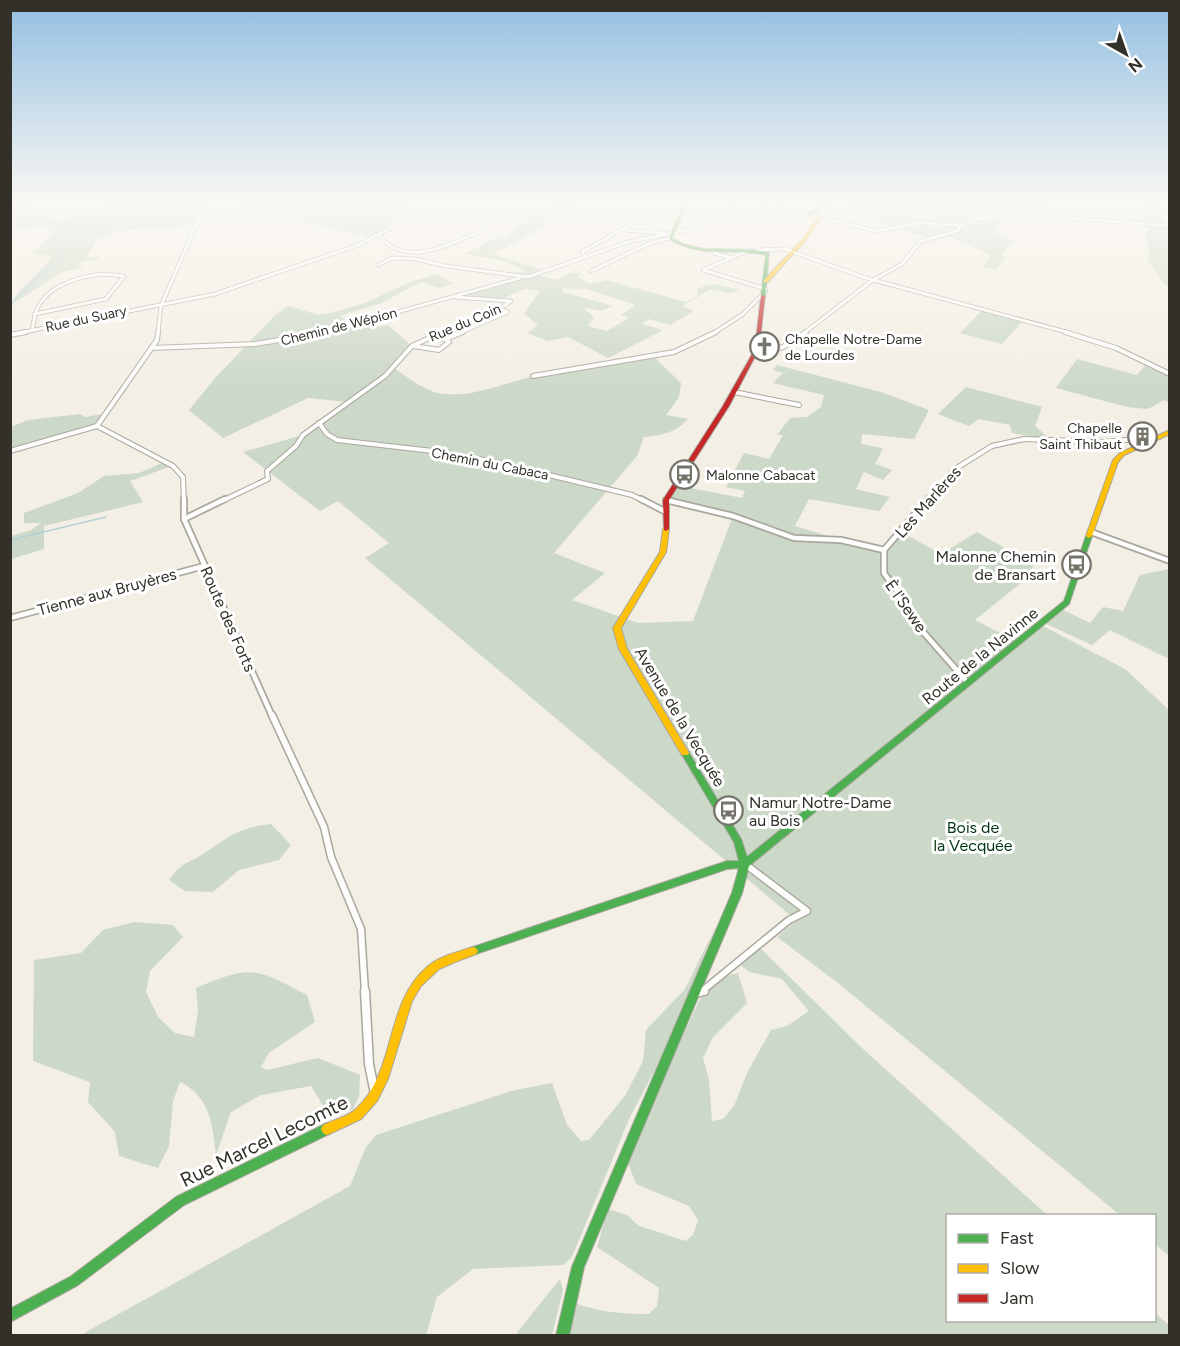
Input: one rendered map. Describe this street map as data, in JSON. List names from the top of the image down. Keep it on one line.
{"streets":{"main road":["Route de la Navinne","Avenue de la Vecquée","Rue Marcel Lecomte"],"street":["Rue du Suary","Rue du Coin","Chemin de Wépion","Chemin du Cabaca","Les Marlères","Tienne aux Bruyères","È l'Sewe","Route des Forts"]},"crossings":[["Rue du Coin","Chemin de Wépion"],["Rue du Coin","Chemin du Cabaca"],["Chemin du Cabaca","Avenue de la Vecquée"],["Les Marlères","È l'Sewe"],["Les Marlères","Route de la Navinne"],["Les Marlères","Avenue de la Vecquée"],["Tienne aux Bruyères","Route des Forts"],["È l'Sewe","Route de la Navinne"],["Route des Forts","Rue Marcel Lecomte"],["Route de la Navinne","Avenue de la Vecquée"],["Route de la Navinne","Rue Marcel Lecomte"],["Avenue de la Vecquée","Rue Marcel Lecomte"]],"parks":["Bois de la Vecquée"],"places":{"church":["Chapelle Notre-Dame de Lourdes"],"building":["Chapelle Saint Thibaut"],"bus stop":["Malonne Cabacat","Malonne Chemin de Bransart","Namur Notre-Dame au Bois"]},"legend":["Fast","Slow","Jam"],"north":"bottom right"}
